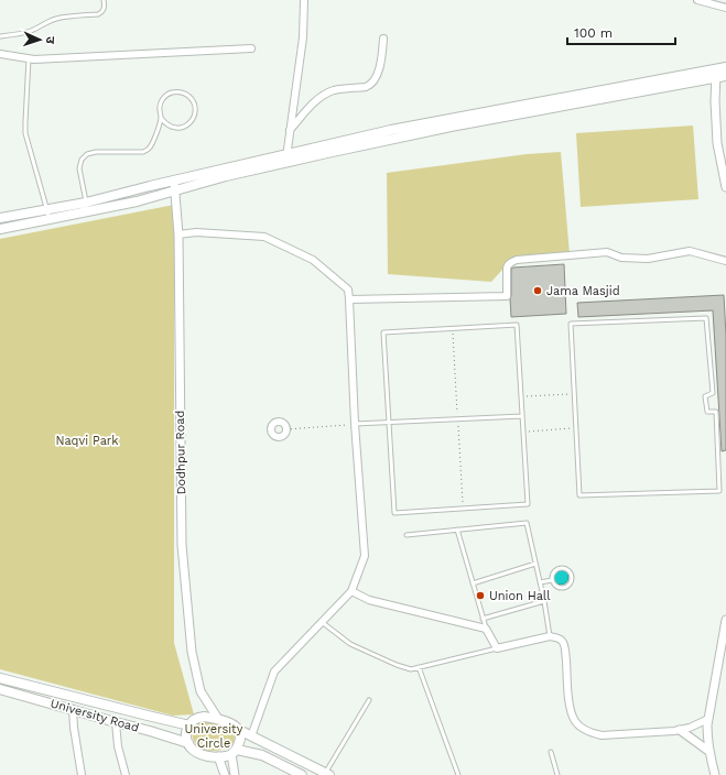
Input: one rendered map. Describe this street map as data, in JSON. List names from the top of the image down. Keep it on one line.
{"streets":{"main road":["University Road"],"street":["Dodhpur Road"]},"crossings":[["Dodhpur Road","University Road"]],"parks":["Naqvi Park","University Circle"],"places":["Jama Masjid","Union Hall"],"scale_bar":"100 m","north":"right"}
